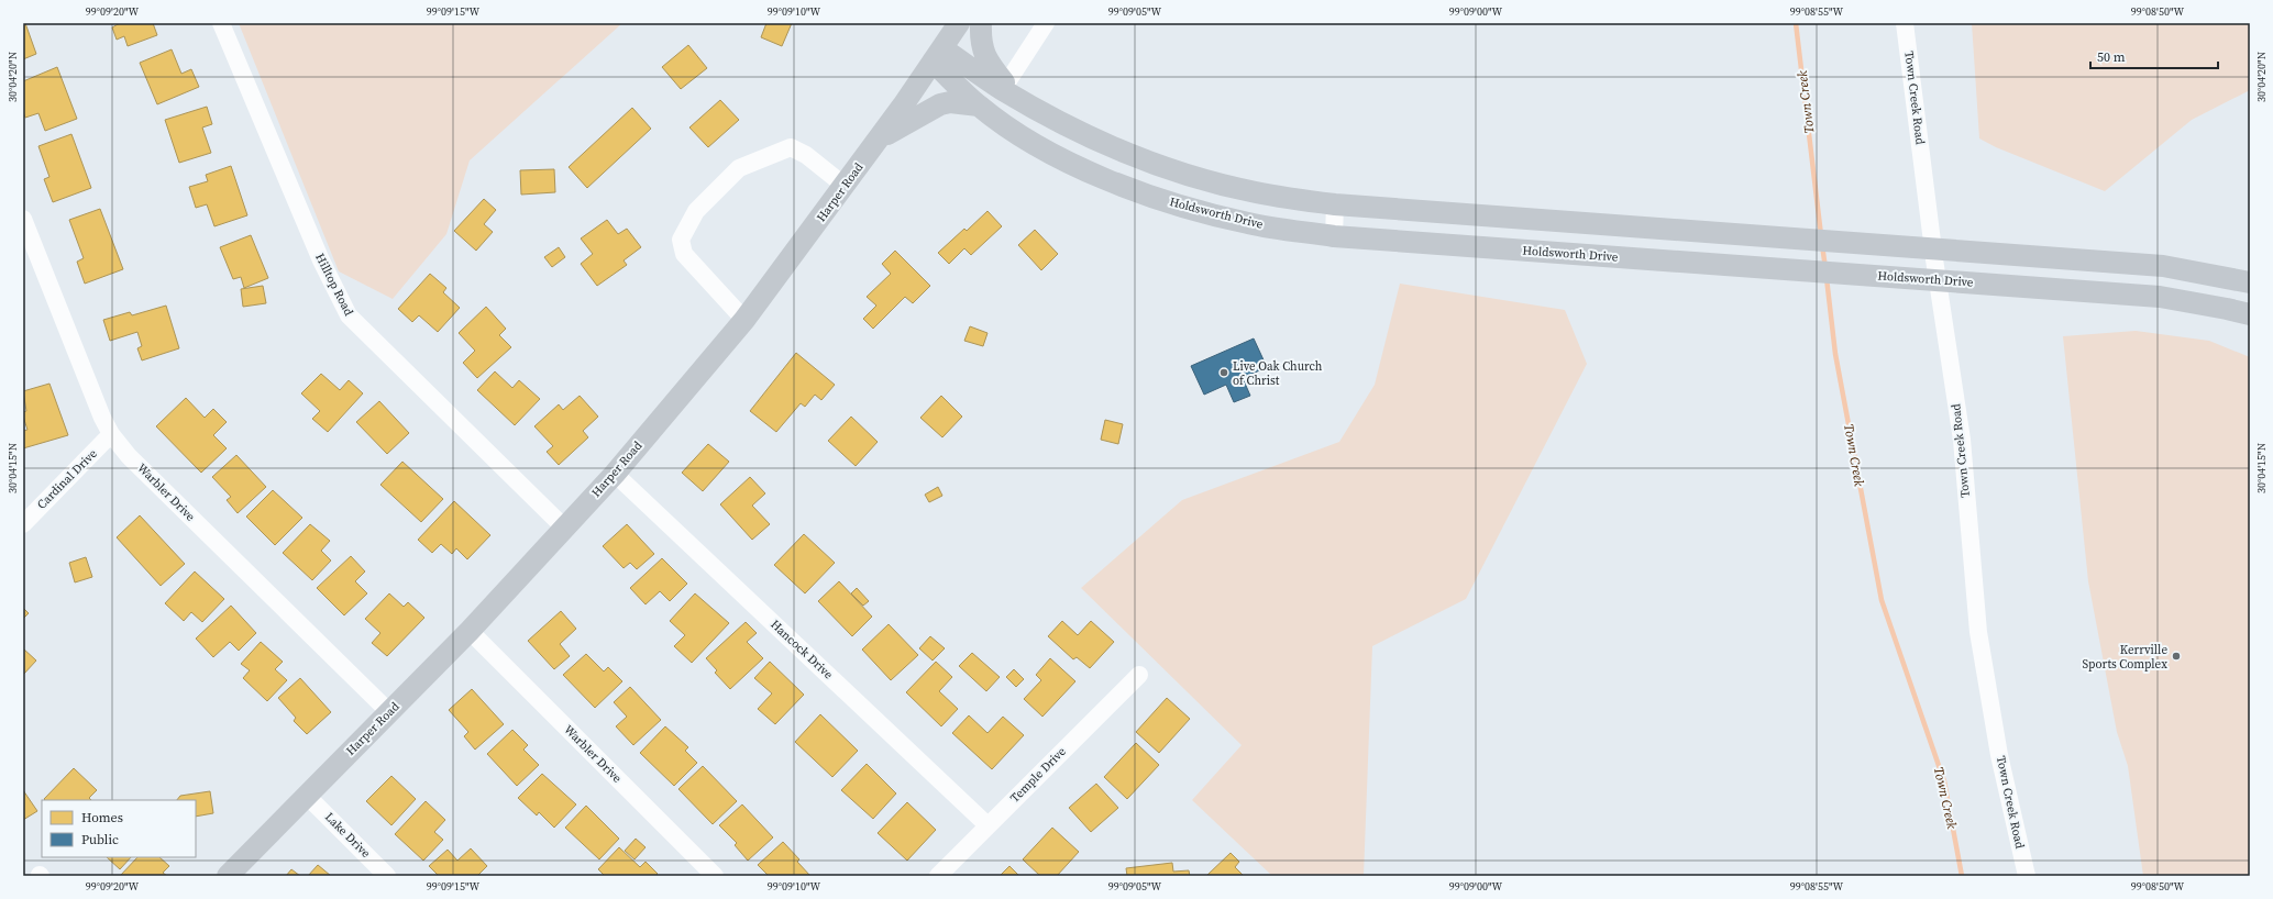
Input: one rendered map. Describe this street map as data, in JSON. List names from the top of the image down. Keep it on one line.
{"streets":{"main road":["Harper Road","Holdsworth Drive"],"street":["Town Creek Road","Hilltop Road","Cardinal Drive","Warbler Drive","Hancock Drive","Temple Drive","Lake Drive"]},"crossings":[["Harper Road","Holdsworth Drive"],["Harper Road","Hilltop Road"],["Harper Road","Warbler Drive"],["Harper Road","Hancock Drive"],["Harper Road","Lake Drive"],["Cardinal Drive","Warbler Drive"],["Hancock Drive","Temple Drive"]],"water":["Town Creek"],"places":["Live Oak Church of Christ","Kerrville Sports Complex"],"legend":["Homes","Public"],"scale_bar":"50 m","coordinates":["99°09'20\"W","99°09'15\"W","99°09'10\"W","99°09'05\"W","99°09'00\"W","99°08'55\"W","99°08'50\"W","30°04'20\"N","30°04'15\"N"]}
